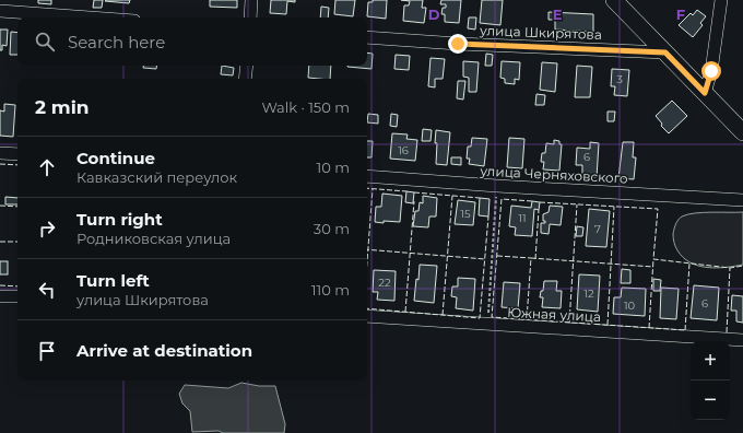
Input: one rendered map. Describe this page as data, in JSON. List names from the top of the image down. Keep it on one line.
{"streets":{"street":["улица Шкирятова","улица Черняховского","Южная улица"]},"house_numbers":["3","16","6","15","11","7","22","12","6","10"],"page":{"search":"Search here","heading":["2 min","Walk · 150 m"],"list":[["Continue","Кавказский переулок","10 m"],["Turn right","Родниковская улица","30 m"],["Turn left","улица Шкирятова","110 m"],"Arrive at destination"],"map_buttons":["+","−"]},"grid":{"columns":["D","E","F"]}}
